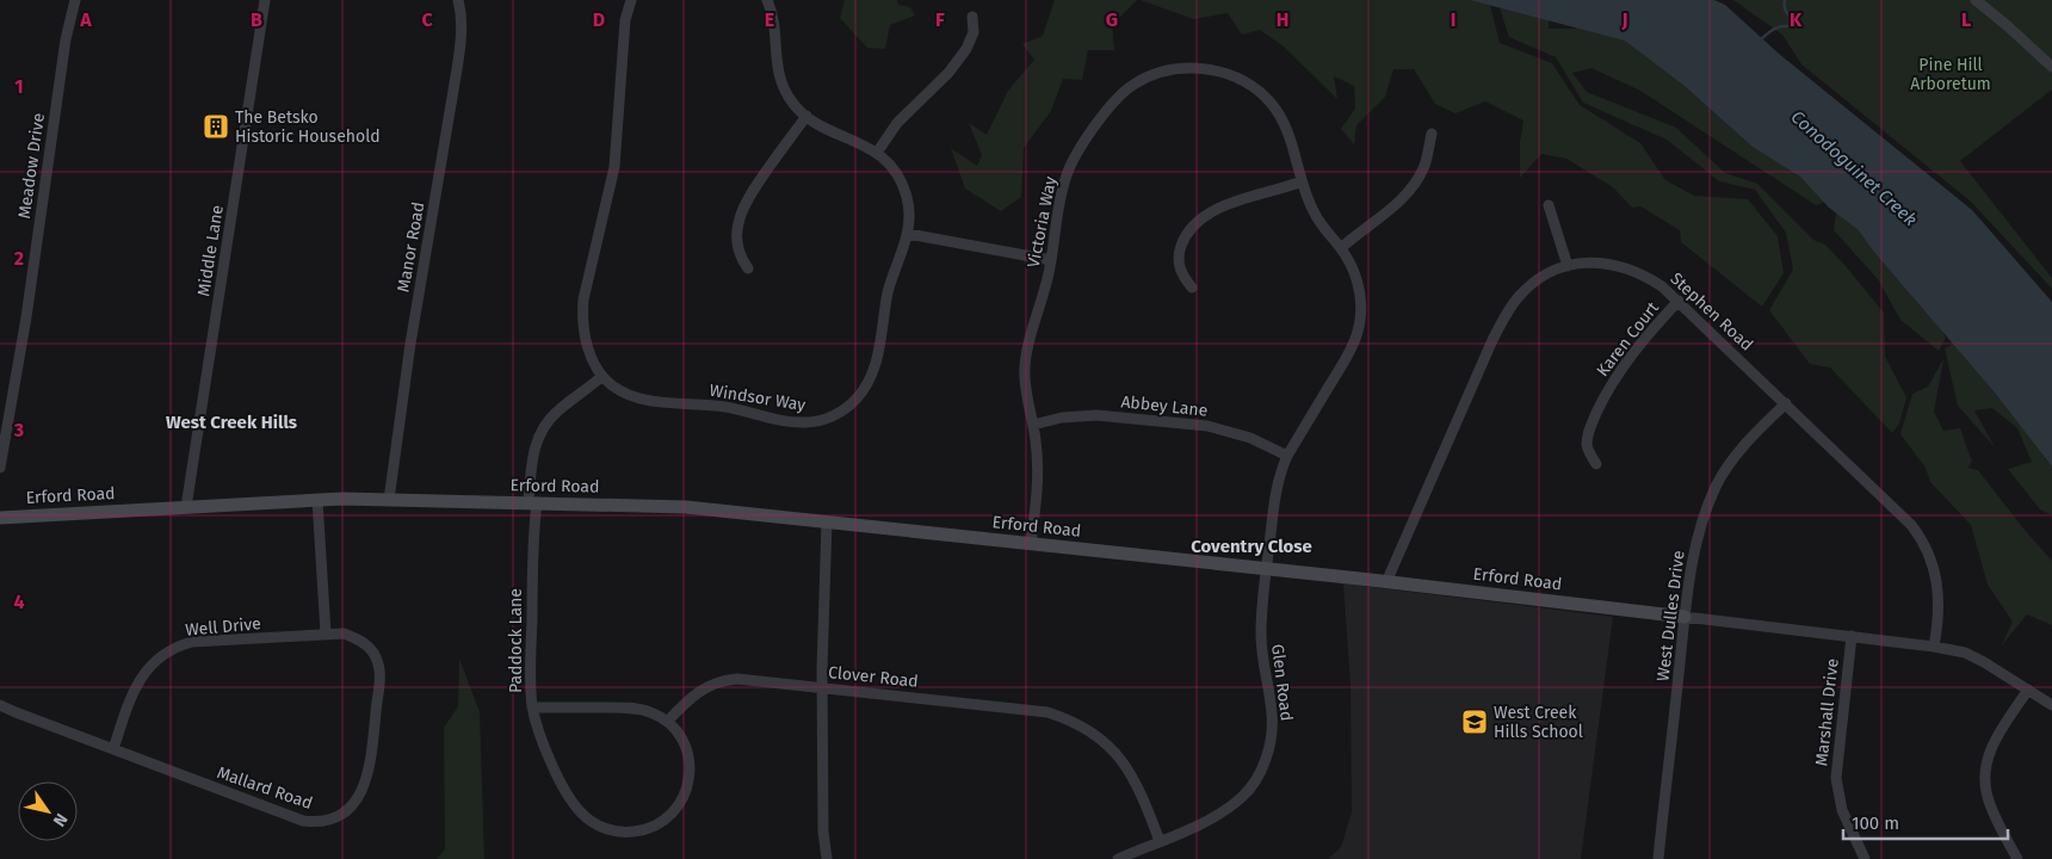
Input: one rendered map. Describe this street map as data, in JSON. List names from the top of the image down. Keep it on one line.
{"streets":{"street":["Meadow Drive","Victoria Way","Manor Road","Middle Lane","Stephen Road","Karen Court","Windsor Way","Abbey Lane","Erford Road","West Dulles Drive","Well Drive","Paddock Lane","Clover Road","Glen Road","Marshall Drive","Mallard Road"]},"crossings":[["Victoria Way","Abbey Lane"],["Victoria Way","Erford Road"],["Victoria Way","Glen Road"],["Manor Road","Erford Road"],["Middle Lane","Erford Road"],["Stephen Road","Karen Court"],["Stephen Road","Erford Road"],["Stephen Road","West Dulles Drive"],["Windsor Way","Paddock Lane"],["Erford Road","West Dulles Drive"],["Erford Road","Paddock Lane"],["Erford Road","Glen Road"],["Erford Road","Marshall Drive"],["Well Drive","Mallard Road"],["Paddock Lane","Clover Road"],["Clover Road","Glen Road"]],"districts":["West Creek Hills","Coventry Close"],"water":["Conodoguinet Creek"],"parks":["Pine Hill Arboretum"],"places":{"building":["The Betsko Historic Household"],"school or university":["West Creek Hills School"]},"scale_bar":"100 m","north":"bottom right","grid":{"columns":["A","B","C","D","E","F","G","H","I","J","K","L"],"rows":["1","2","3","4"]}}
